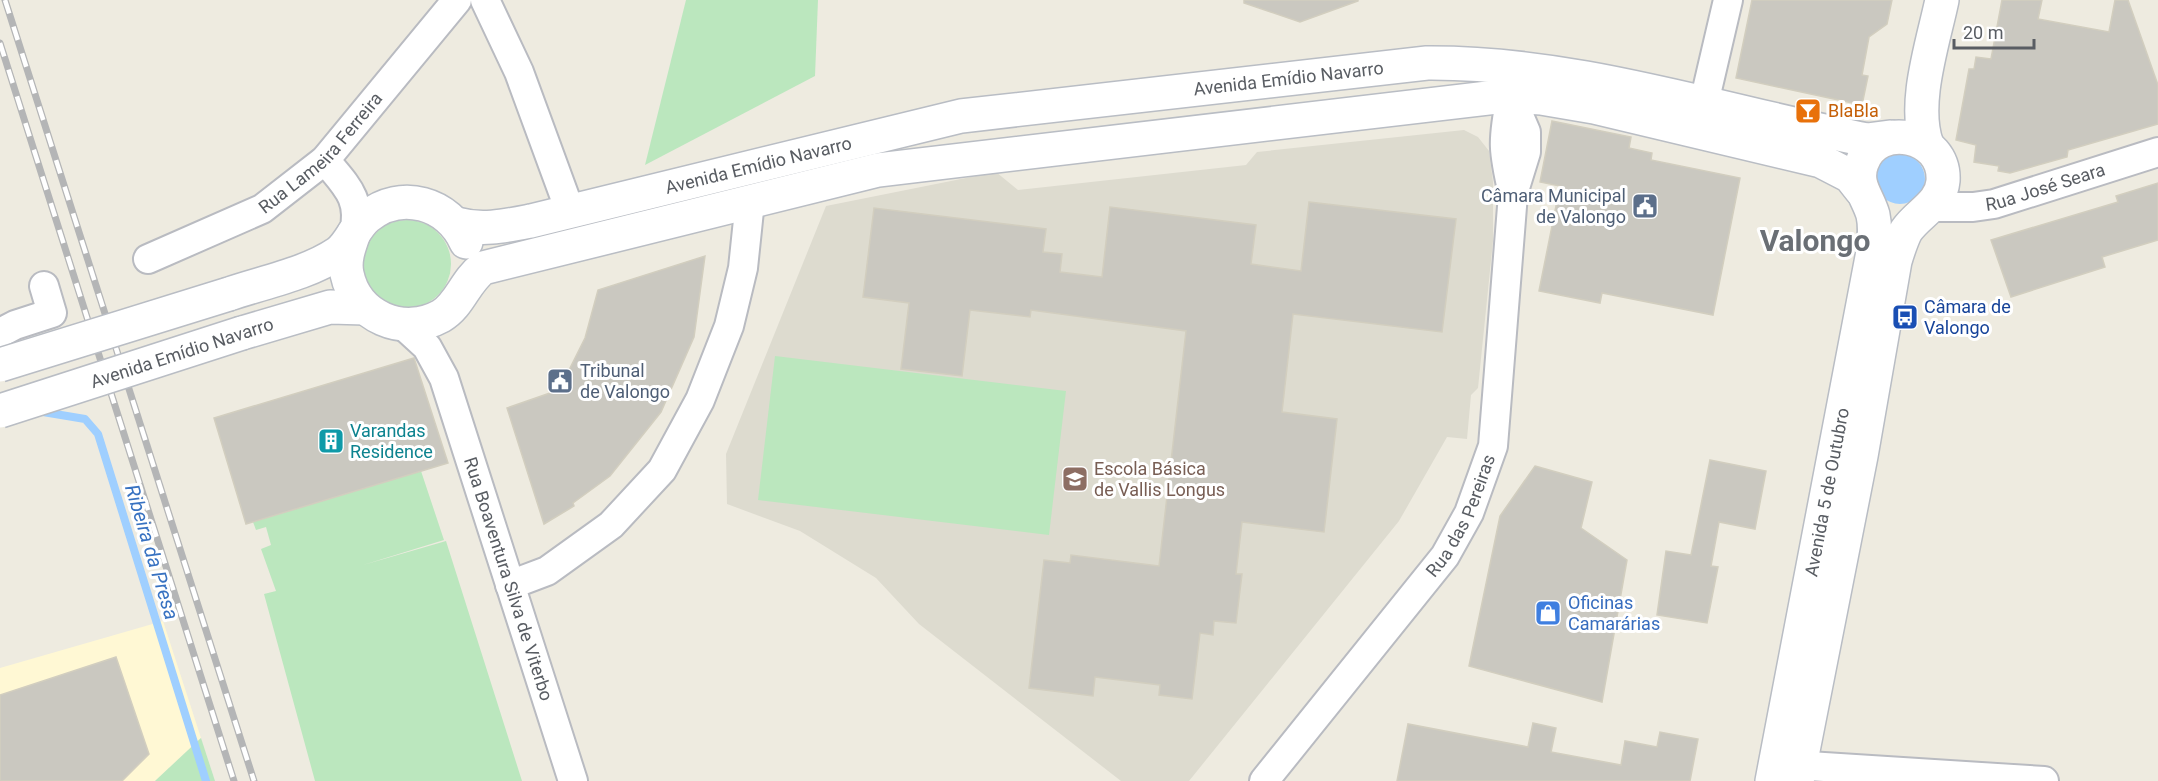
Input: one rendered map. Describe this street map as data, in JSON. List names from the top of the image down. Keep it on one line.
{"streets":{"main road":["Avenida Emídio Navarro","Avenida 5 de Outubro"],"street":["Rua Lameira Ferreira","Rua José Seara","Rua das Pereiras","Rua Boaventura Silva de Viterbo"]},"crossings":[["Avenida Emídio Navarro","Rua José Seara"],["Avenida Emídio Navarro","Avenida 5 de Outubro"],["Avenida Emídio Navarro","Rua das Pereiras"],["Avenida Emídio Navarro","Rua Boaventura Silva de Viterbo"],["Rua José Seara","Avenida 5 de Outubro"]],"districts":["Valongo"],"water":["Ribeira da Presa"],"places":{"bar":["BlaBla"],"public building":["Câmara Municipal de Valongo","Tribunal de Valongo"],"bus stop":["Câmara de Valongo"],"building":["Varandas Residence"],"school or university":["Escola Básica de Vallis Longus"],"shop":["Oficinas Camarárias"]},"scale_bar":"20 m"}
